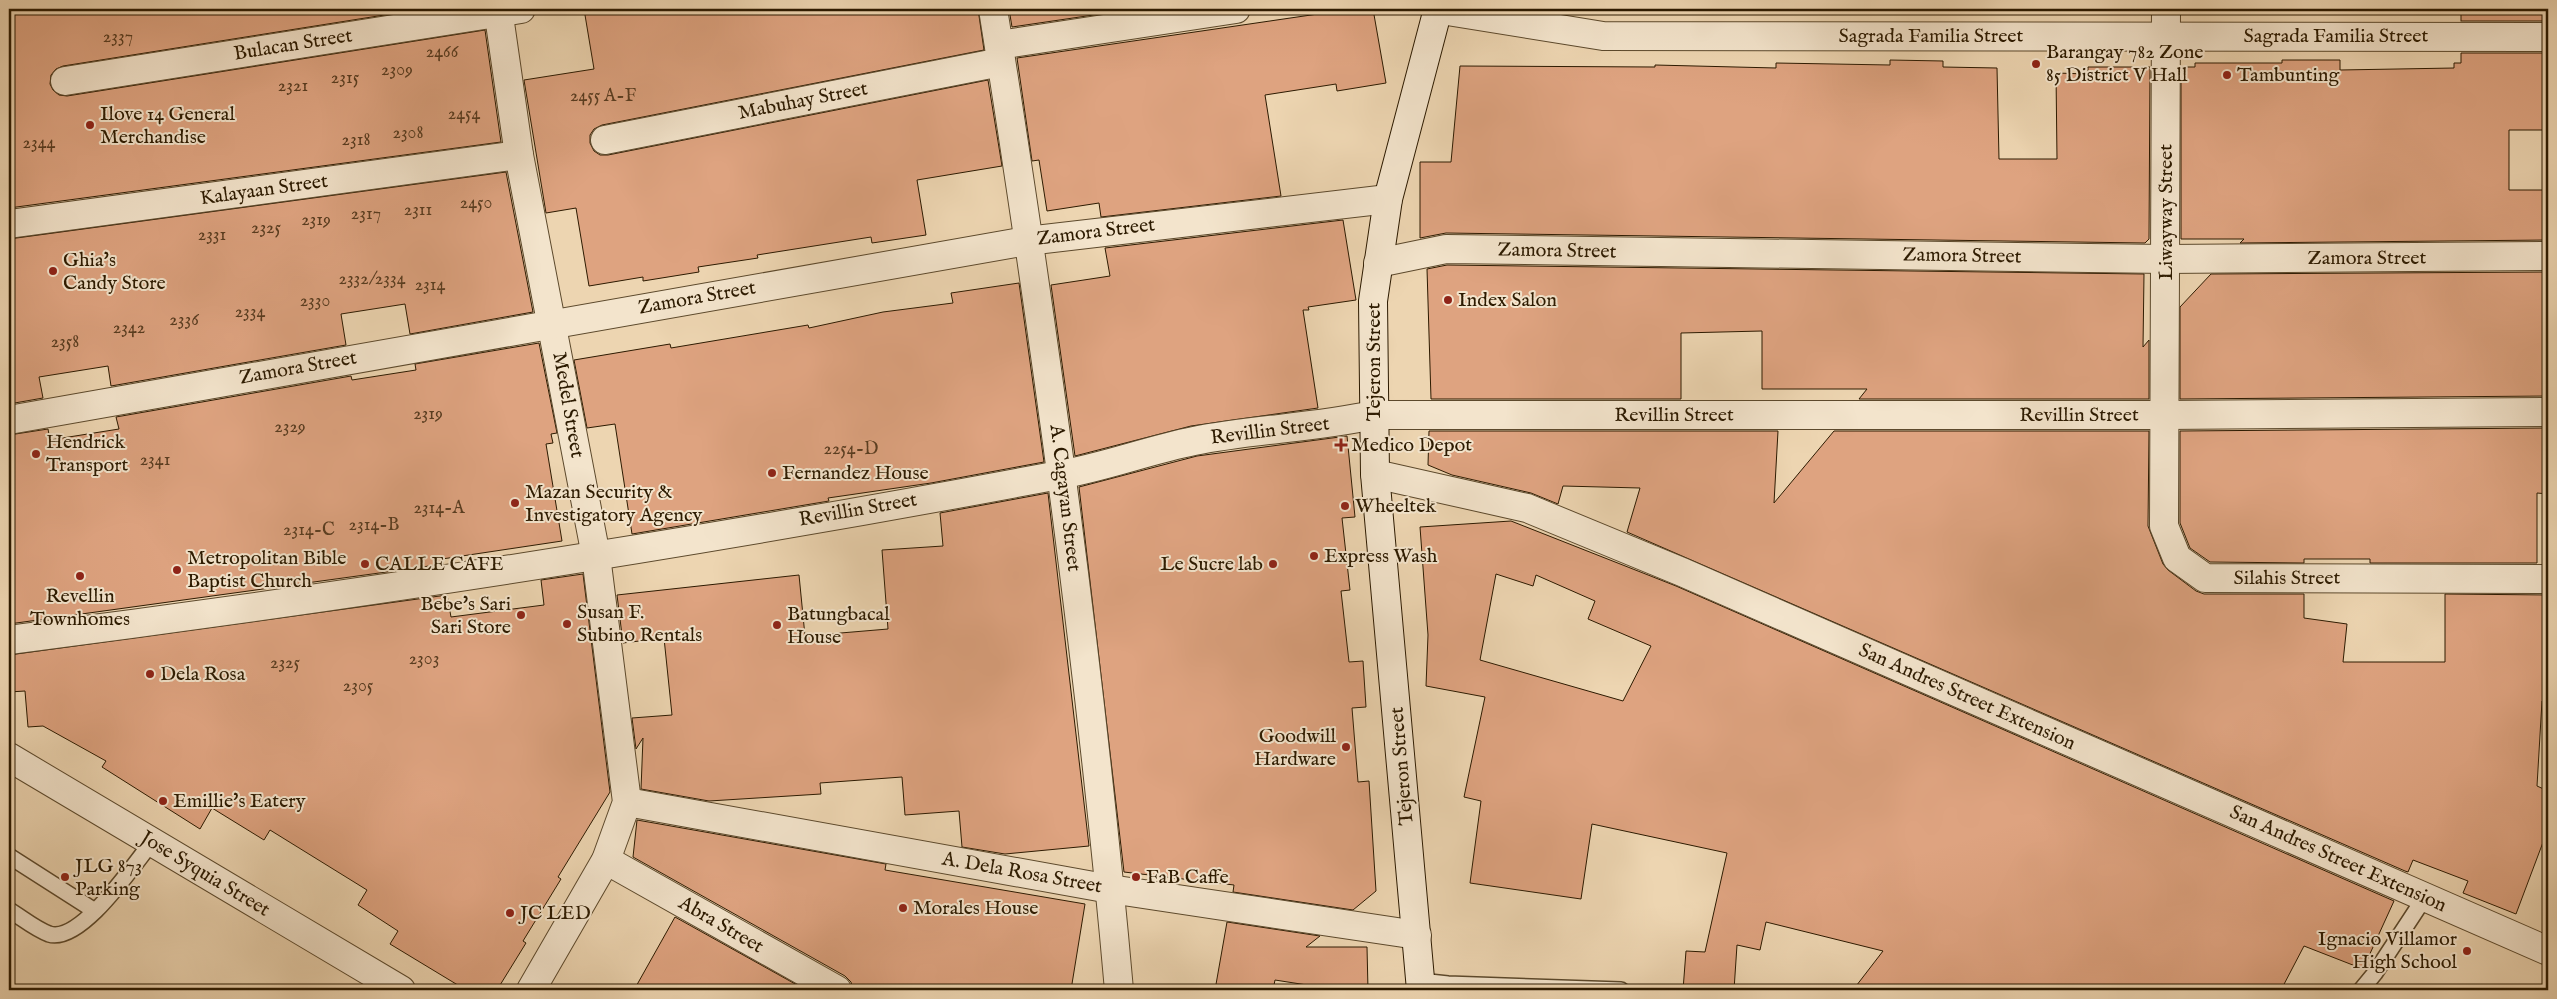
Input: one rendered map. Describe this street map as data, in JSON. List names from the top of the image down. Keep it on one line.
{"streets":{"street":["Sagrada Familia Street","Bulacan Street","Mabuhay Street","Kalayaan Street","Liwayway Street","Zamora Street","Tejeron Street","Medel Street","Revillin Street","A. Cagayan Street","Silahis Street","San Andres Street Extension","A. Dela Rosa Street","Jose Syquia Street","Abra Street"]},"crossings":[["Sagrada Familia Street","Liwayway Street"],["Sagrada Familia Street","Tejeron Street"],["Bulacan Street","Medel Street"],["Mabuhay Street","A. Cagayan Street"],["Kalayaan Street","Medel Street"],["Liwayway Street","Zamora Street"],["Liwayway Street","Revillin Street"],["Liwayway Street","Silahis Street"],["Zamora Street","Tejeron Street"],["Zamora Street","Medel Street"],["Zamora Street","A. Cagayan Street"],["Tejeron Street","Revillin Street"],["Tejeron Street","San Andres Street Extension"],["Tejeron Street","A. Dela Rosa Street"],["Medel Street","Revillin Street"],["Medel Street","A. Dela Rosa Street"],["Medel Street","Abra Street"],["Revillin Street","A. Cagayan Street"],["Revillin Street","Silahis Street"],["A. Cagayan Street","A. Dela Rosa Street"]],"places":{"other":["Barangay 782 Zone 85 District V Hall","Tambunting","Ilove 14 General Merchandise","Ghia's Candy Store","Index Salon","Hendrick Transport","Fernandez House","Mazan Security & Investigatory Agency","Wheeltek","Express Wash","CALLE CAFE","Le Sucre lab","Metropolitan Bible Baptist Church","Revellin Townhomes","Bebe's Sari Sari Store","Susan F. Subino Rentals","Batungbacal House","Dela Rosa","Goodwill Hardware","Emillie's Eatery","JLG 873 Parking","FaB Caffe","Morales House","JC LED","Ignacio Villamor High School"],"health":["Medico Depot"]},"house_numbers":["2337","2466","2309","2315","2321","2455 A-F","2454","2308","2318","2344","2450","2311","2317","2319","2325","2331","2332/2334","2314","2330","2334","2336","2342","2358","2319","2329","2254-D","2341","2314-A","2314-B","2314-C","2303","2325","2305"]}
